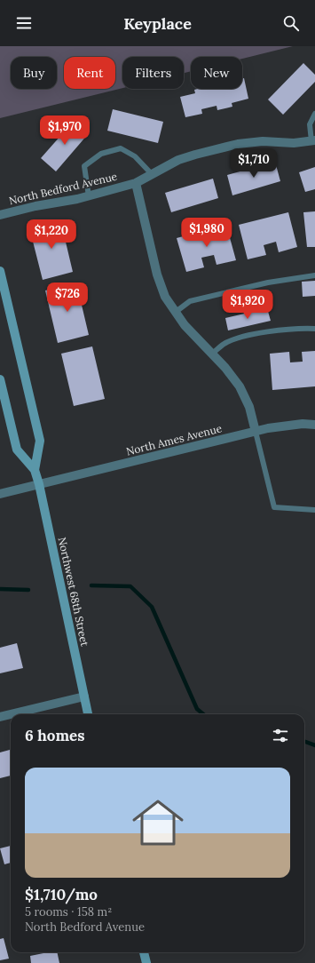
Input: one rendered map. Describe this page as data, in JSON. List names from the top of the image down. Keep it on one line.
{"streets":{"main road":["Northwest 68th Street"],"street":["North Bedford Avenue","North Ames Avenue"]},"crossings":[["North Ames Avenue","Northwest 68th Street"]],"page":{"header":"Keyplace","chip":["Buy","Rent","Filters","New"],"price":["$1,970","$1,710","$1,980","$1,220","$726","$1,920"],"heading":"6 homes","list":[{"name":"$1,710/mo","note":"5 rooms · 158 m² · North Bedford Avenue"}]}}
